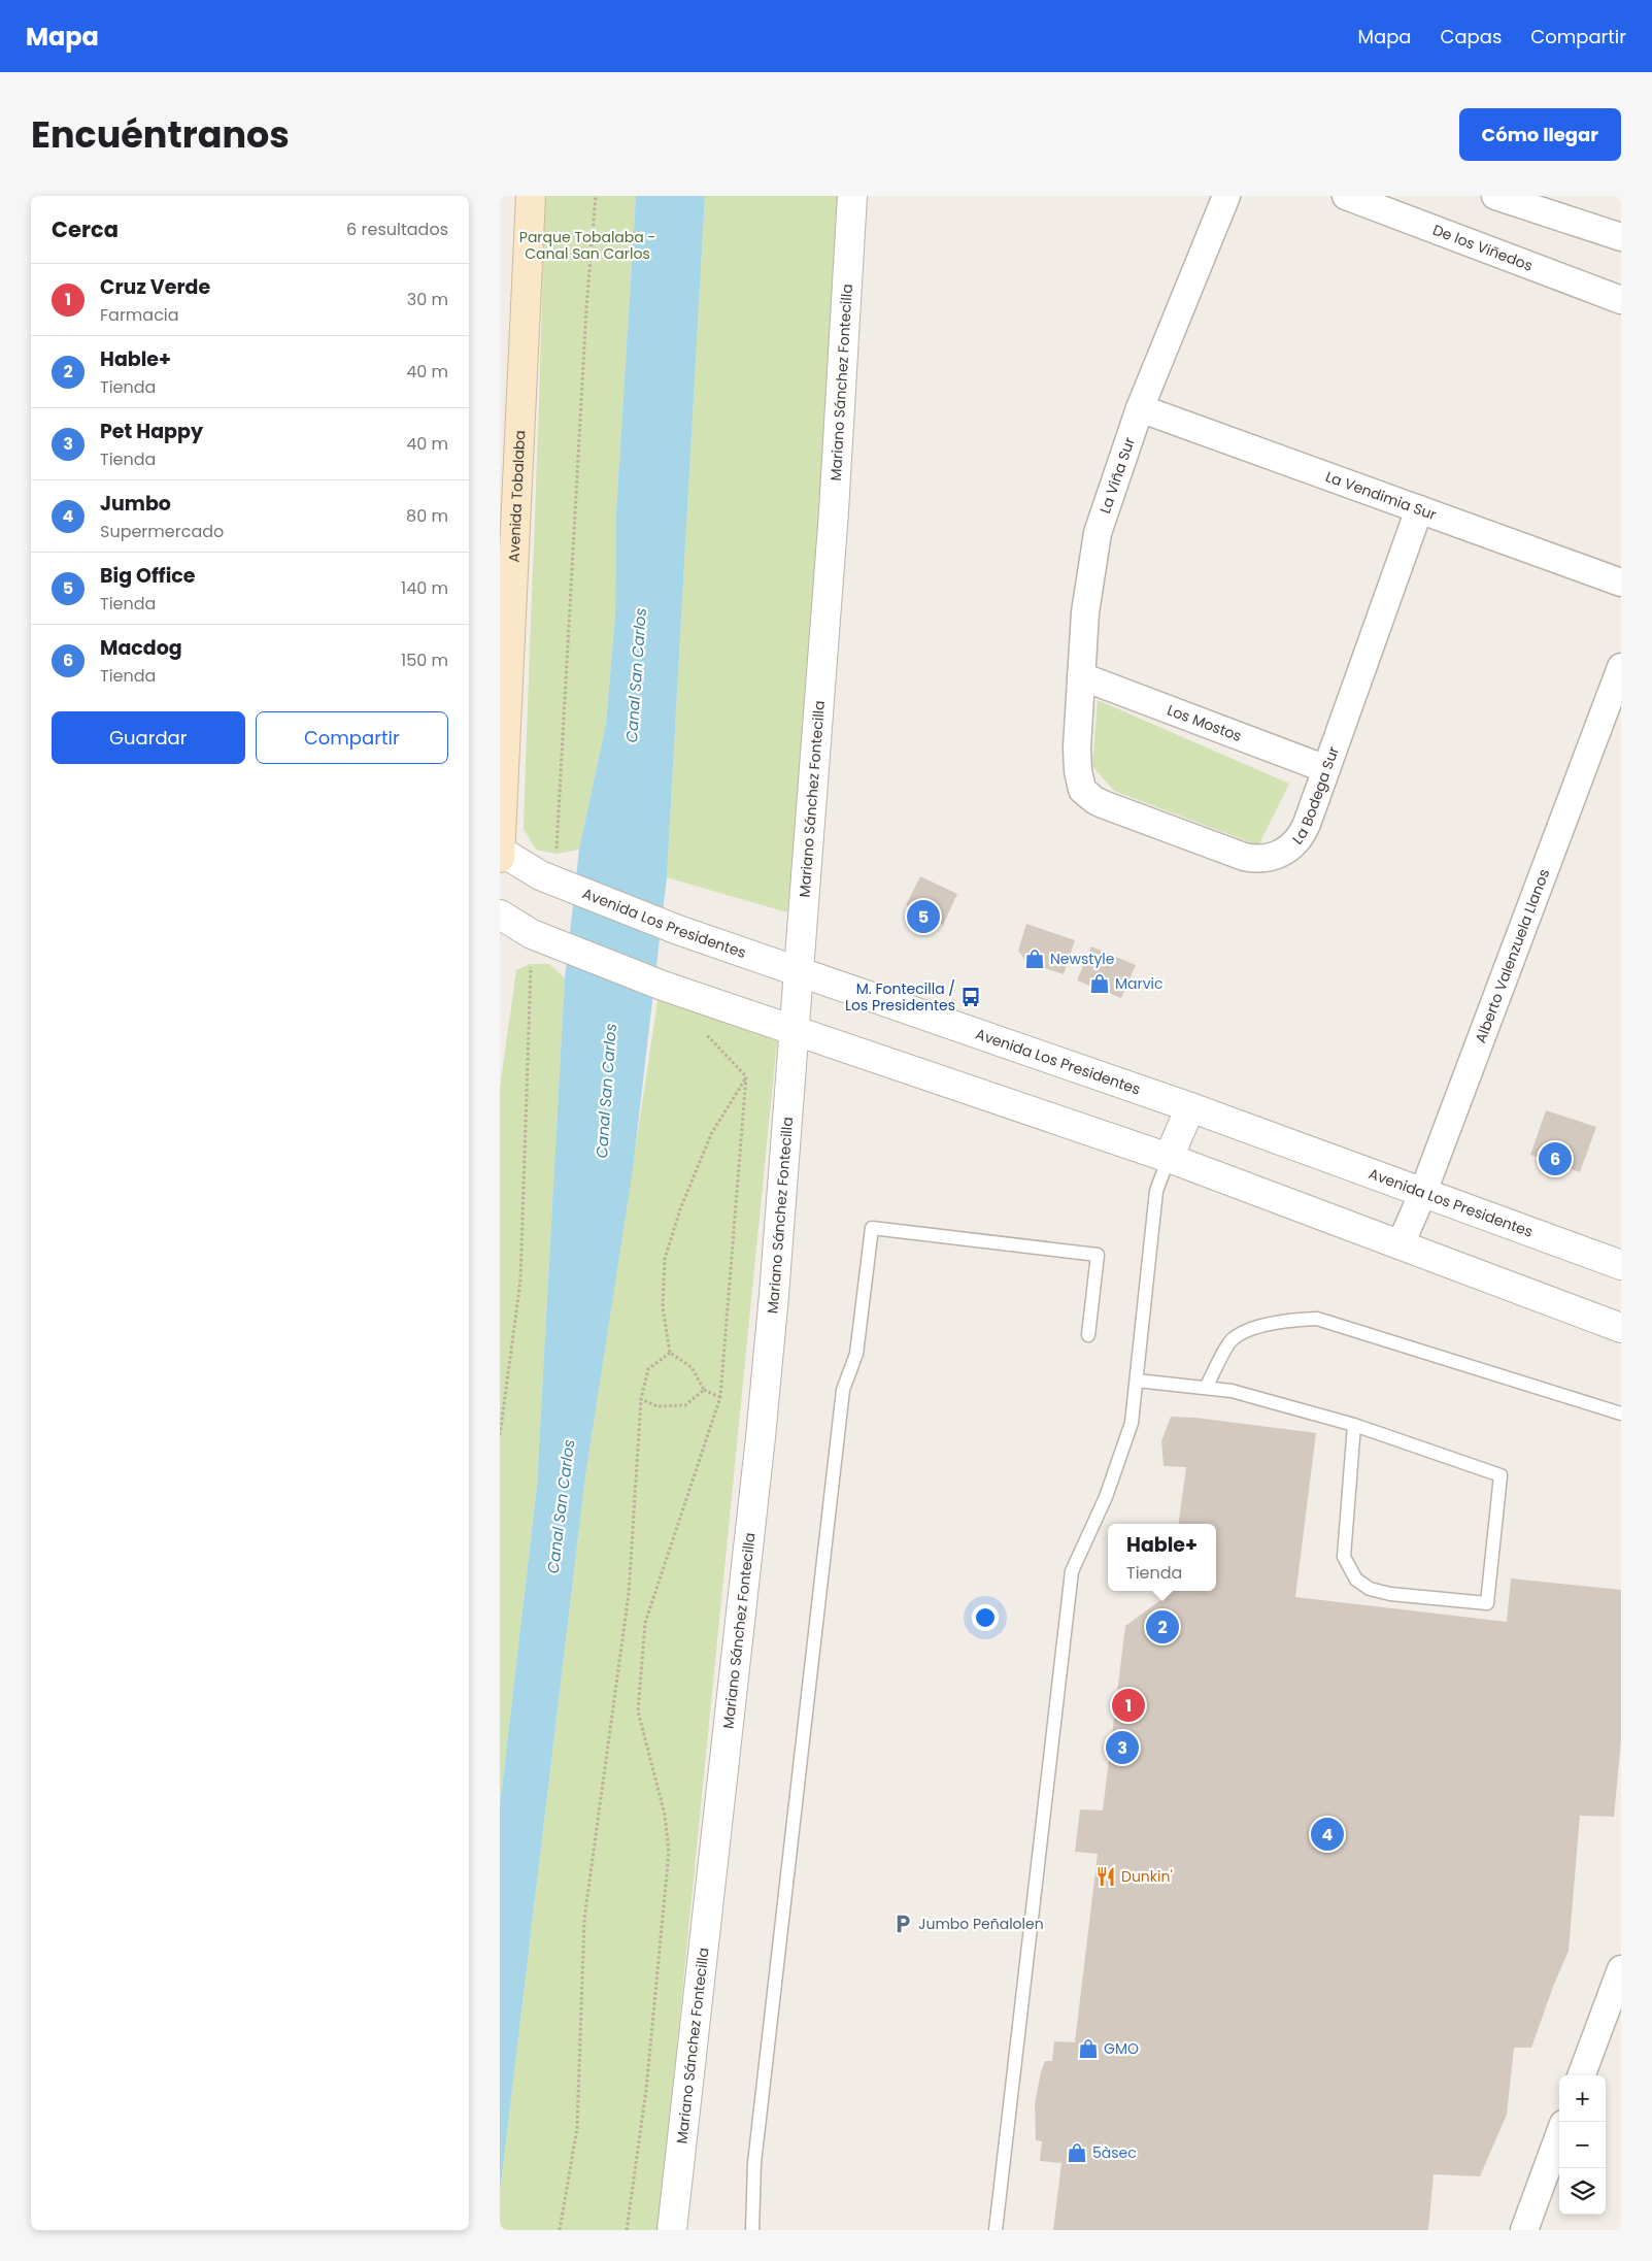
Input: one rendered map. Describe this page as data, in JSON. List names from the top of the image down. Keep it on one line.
{"streets":{"main road":["Avenida Tobalaba"],"street":["De los Viñedos","Mariano Sánchez Fontecilla","La Viña Sur","La Vendimia Sur","Los Mostos","La Bodega Sur","Avenida Los Presidentes","Alberto Valenzuela Llanos"]},"crossings":[["Mariano Sánchez Fontecilla","Avenida Los Presidentes"],["La Viña Sur","La Vendimia Sur"],["La Viña Sur","Los Mostos"],["La Viña Sur","La Bodega Sur"],["La Vendimia Sur","La Bodega Sur"],["Avenida Tobalaba","Avenida Los Presidentes"],["Los Mostos","La Bodega Sur"],["Avenida Los Presidentes","Alberto Valenzuela Llanos"]],"water":["Canal San Carlos"],"parks":["Parque Tobalaba - Canal San Carlos"],"places":{"shop":["Newstyle","Marvic","GMO","5àsec"],"bus stop":["M. Fontecilla / Los Presidentes"],"restaurant":["Dunkin'"],"parking":["Jumbo Peñalolen"]},"page":{"header":"Mapa","nav":["Mapa","Capas","Compartir"],"title":"Encuéntranos","buttons":["Cómo llegar",["Guardar","Compartir"]],"heading":["Cerca","6 resultados"],"list":[{"mark":"1","name":"Cruz Verde","note":"Farmacia","value":"30 m"},{"mark":"2","name":"Hable+","note":"Tienda","value":"40 m"},{"mark":"3","name":"Pet Happy","note":"Tienda","value":"40 m"},{"mark":"4","name":"Jumbo","note":"Supermercado","value":"80 m"},{"mark":"5","name":"Big Office","note":"Tienda","value":"140 m"},{"mark":"6","name":"Macdog","note":"Tienda","value":"150 m"}],"pins":["5","6","2","1","3","4"],"popup":["Hable+","Tienda"],"map_buttons":["+","−"]}}
